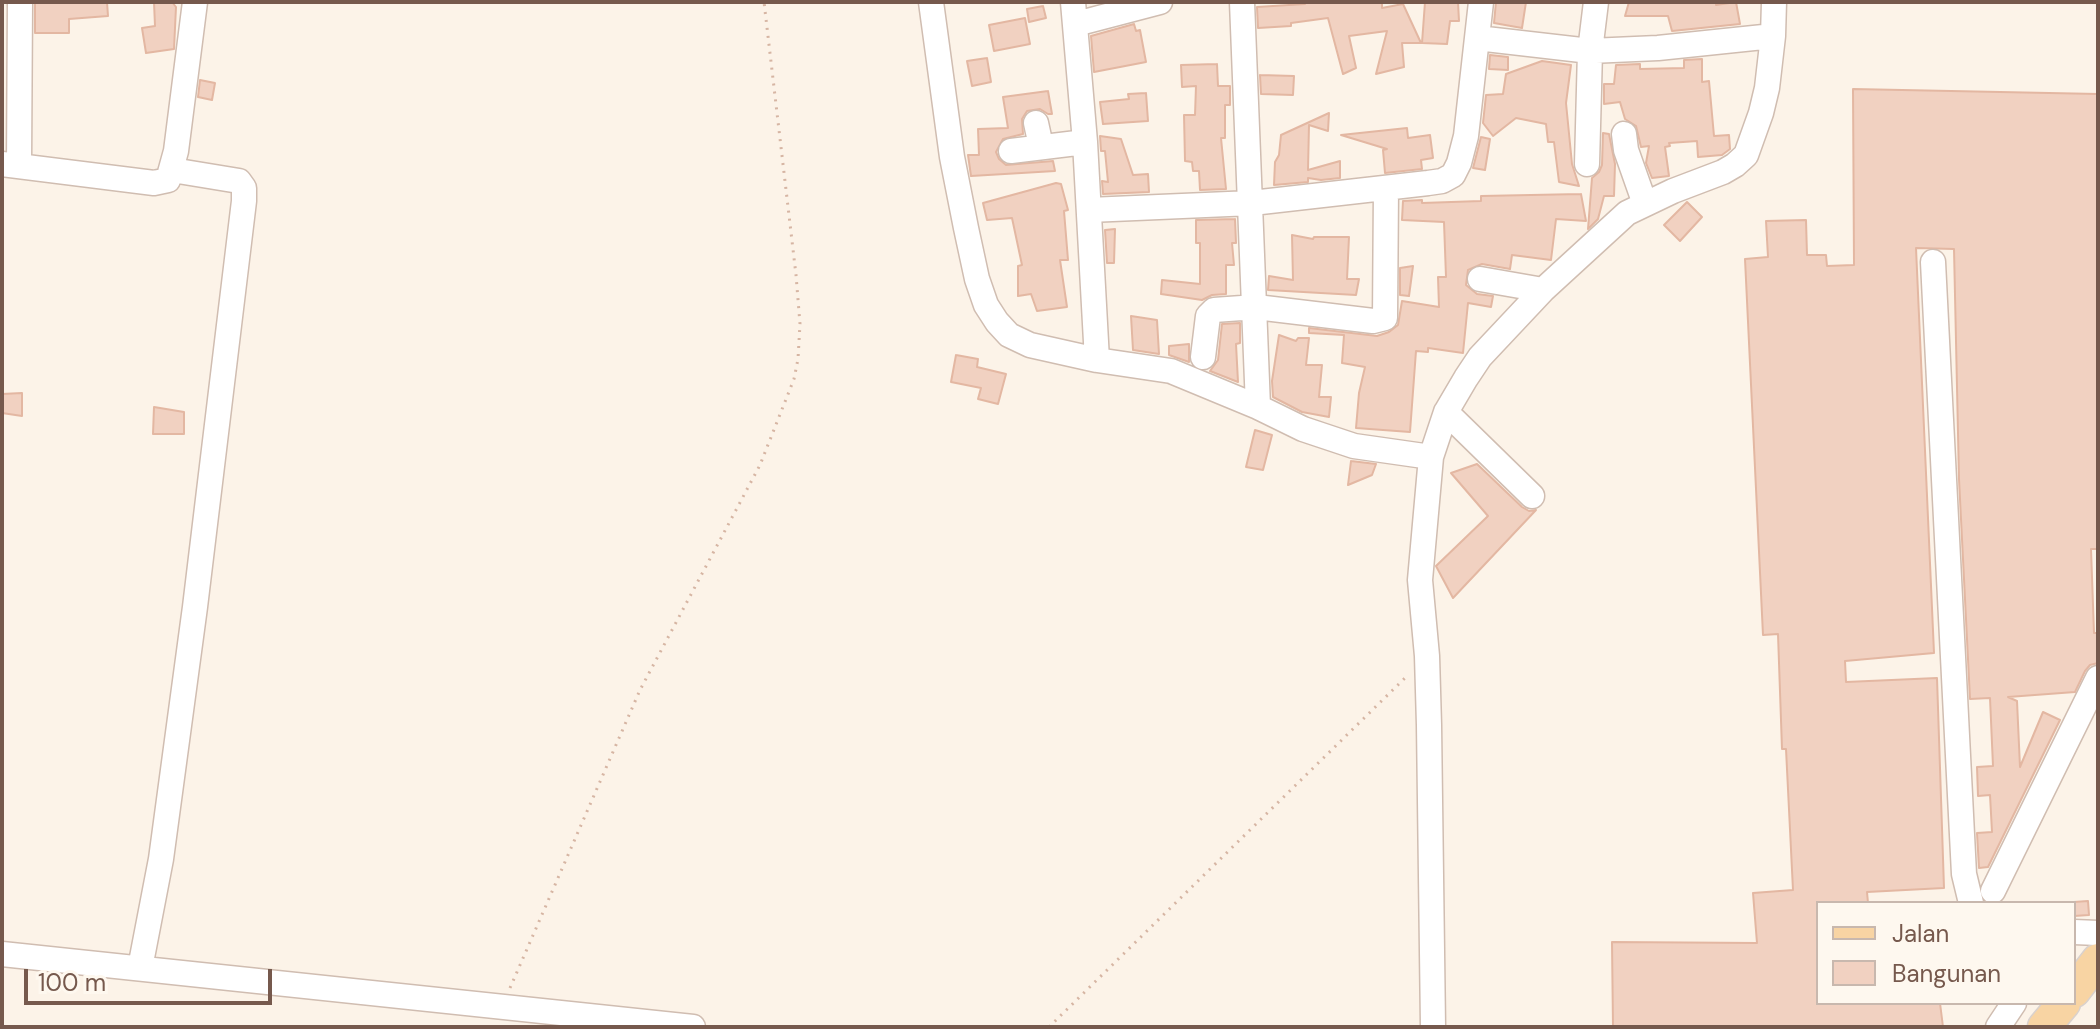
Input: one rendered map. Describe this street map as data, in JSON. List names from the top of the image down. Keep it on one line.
{"legend":["Jalan","Bangunan"],"scale_bar":"100 m"}
